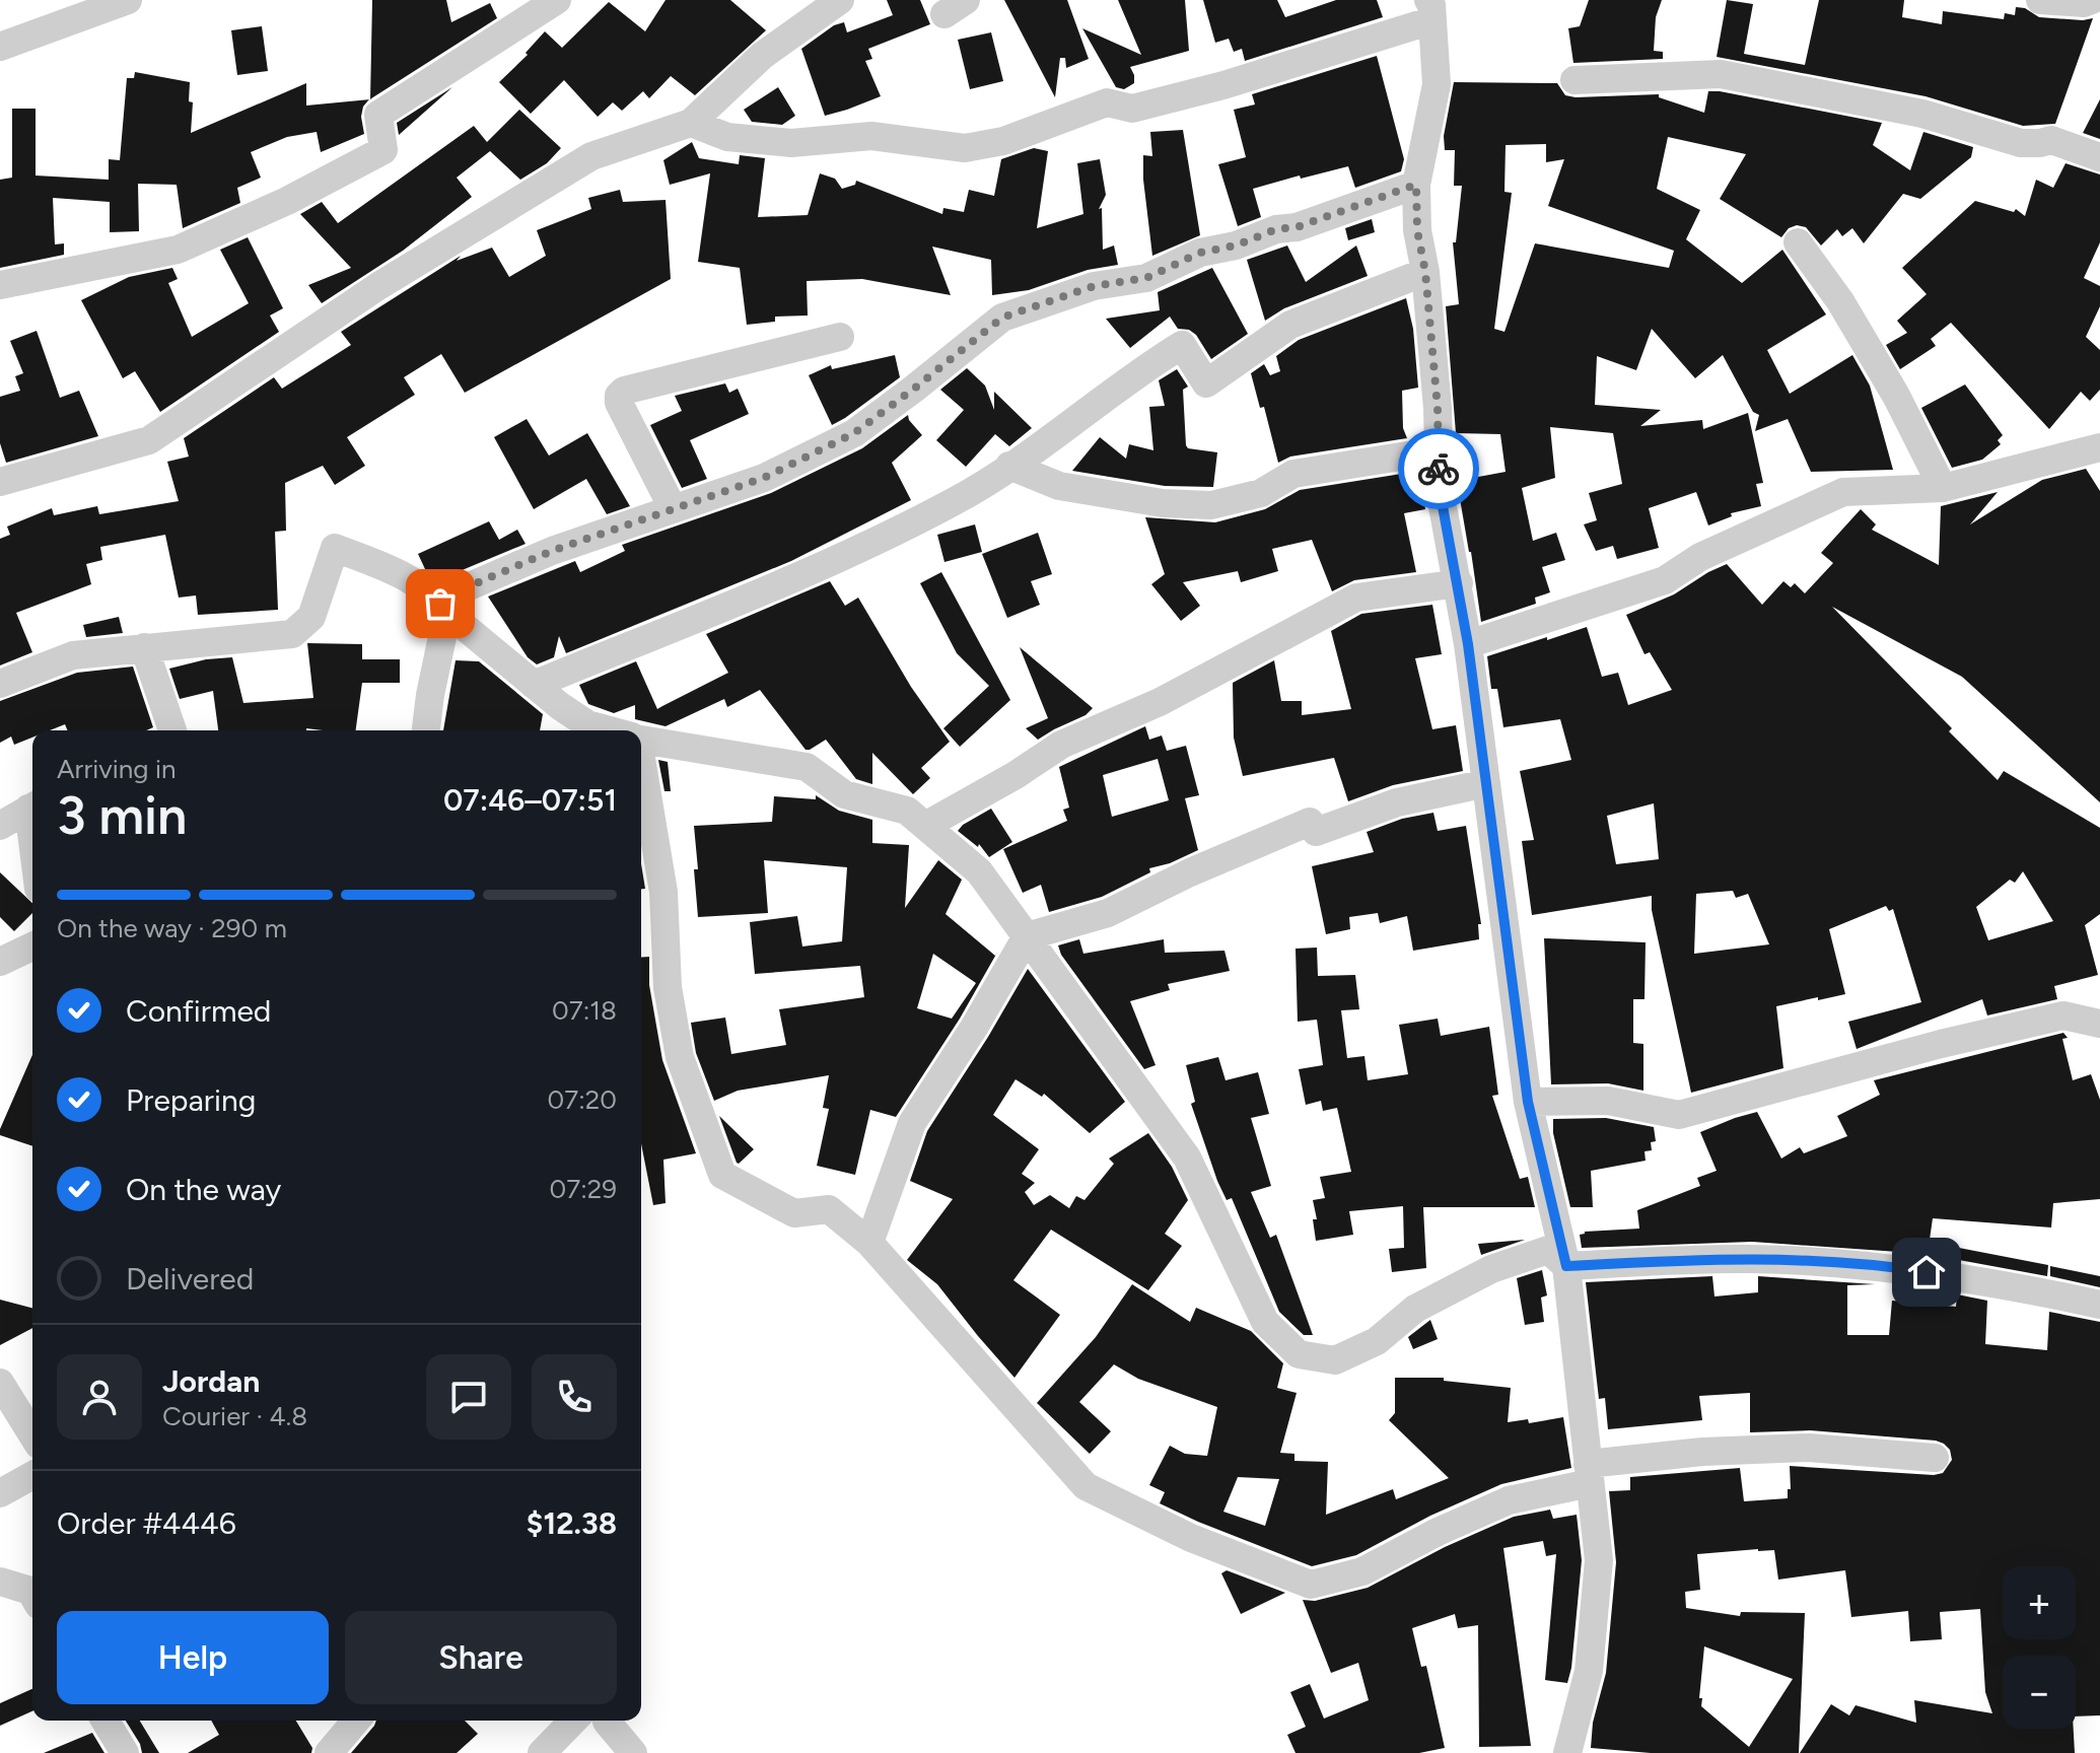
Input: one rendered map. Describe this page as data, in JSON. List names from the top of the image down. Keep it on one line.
{"page":{"heading":["3 min","Arriving in","07:46–07:51"],"panel":["Jordan","Courier · 4.8","Order #4446","$12.38"],"bar":"On the way · 290 m","list":[["Confirmed","07:18"],["Preparing","07:20"],["On the way","07:29"],"Delivered"],"map_buttons":["+","−"],"buttons":["Help","Share"]}}
